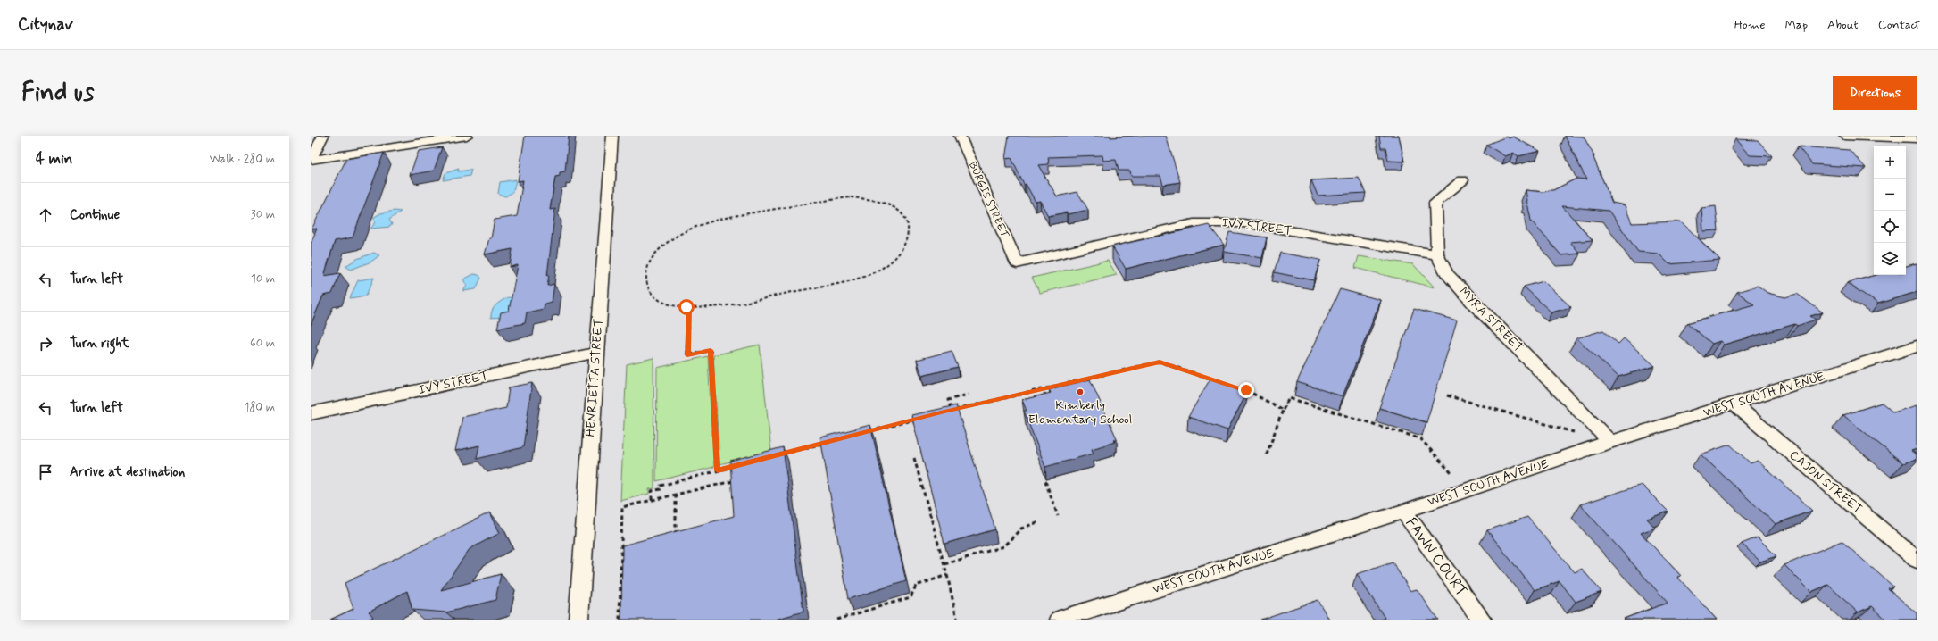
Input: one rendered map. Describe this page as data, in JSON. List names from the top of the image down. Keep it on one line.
{"streets":{"street":["BURGIS STREET","IVY STREET","MYRA STREET","HENRIETTA STREET","WEST SOUTH AVENUE","CAJON STREET","FAWN COURT"]},"crossings":[["BURGIS STREET","IVY STREET"],["IVY STREET","MYRA STREET"],["IVY STREET","HENRIETTA STREET"],["MYRA STREET","WEST SOUTH AVENUE"],["WEST SOUTH AVENUE","CAJON STREET"],["WEST SOUTH AVENUE","FAWN COURT"]],"places":["Kimberly Elementary School"],"page":{"header":"Citynav","nav":["Home","Map","About","Contact"],"buttons":"Directions","title":"Find us","heading":["4 min","Walk · 280 m"],"map_buttons":["+","−"],"list":[["Continue","30 m"],["Turn left","10 m"],["Turn right","60 m"],["Turn left","180 m"],"Arrive at destination"]}}
